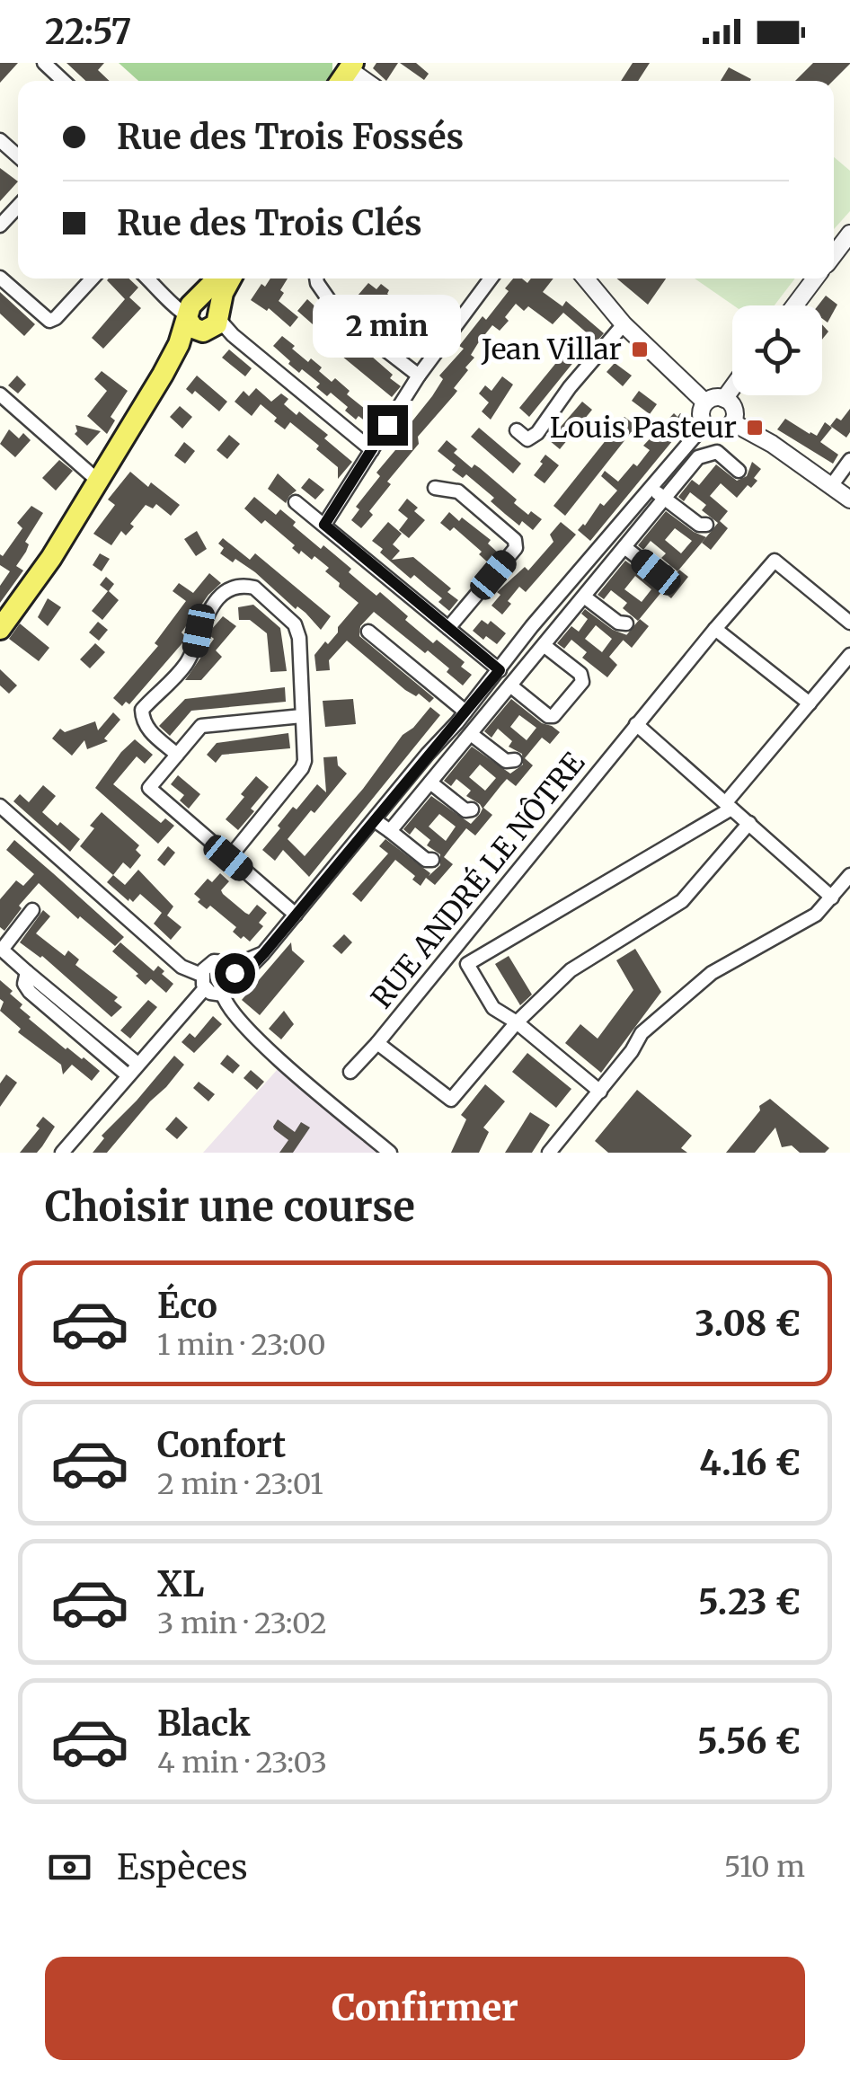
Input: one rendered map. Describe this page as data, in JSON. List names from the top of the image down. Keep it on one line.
{"streets":{"street":["RUE ANDRÉ LE NÔTRE"]},"places":{"transit":["Jean Villar","Louis Pasteur"]},"page":{"status":"22:57","banner":["Rue des Trois Fossés","Rue des Trois Clés"],"bubble":"2 min","heading":"Choisir une course","list":[{"name":"Éco","note":"1 min · 23:00","value":"3.08 €"},{"name":"Confort","note":"2 min · 23:01","value":"4.16 €"},{"name":"XL","note":"3 min · 23:02","value":"5.23 €"},{"name":"Black","note":"4 min · 23:03","value":"5.56 €"}],"pay":["Espèces","510 m"],"buttons":"Confirmer"}}
